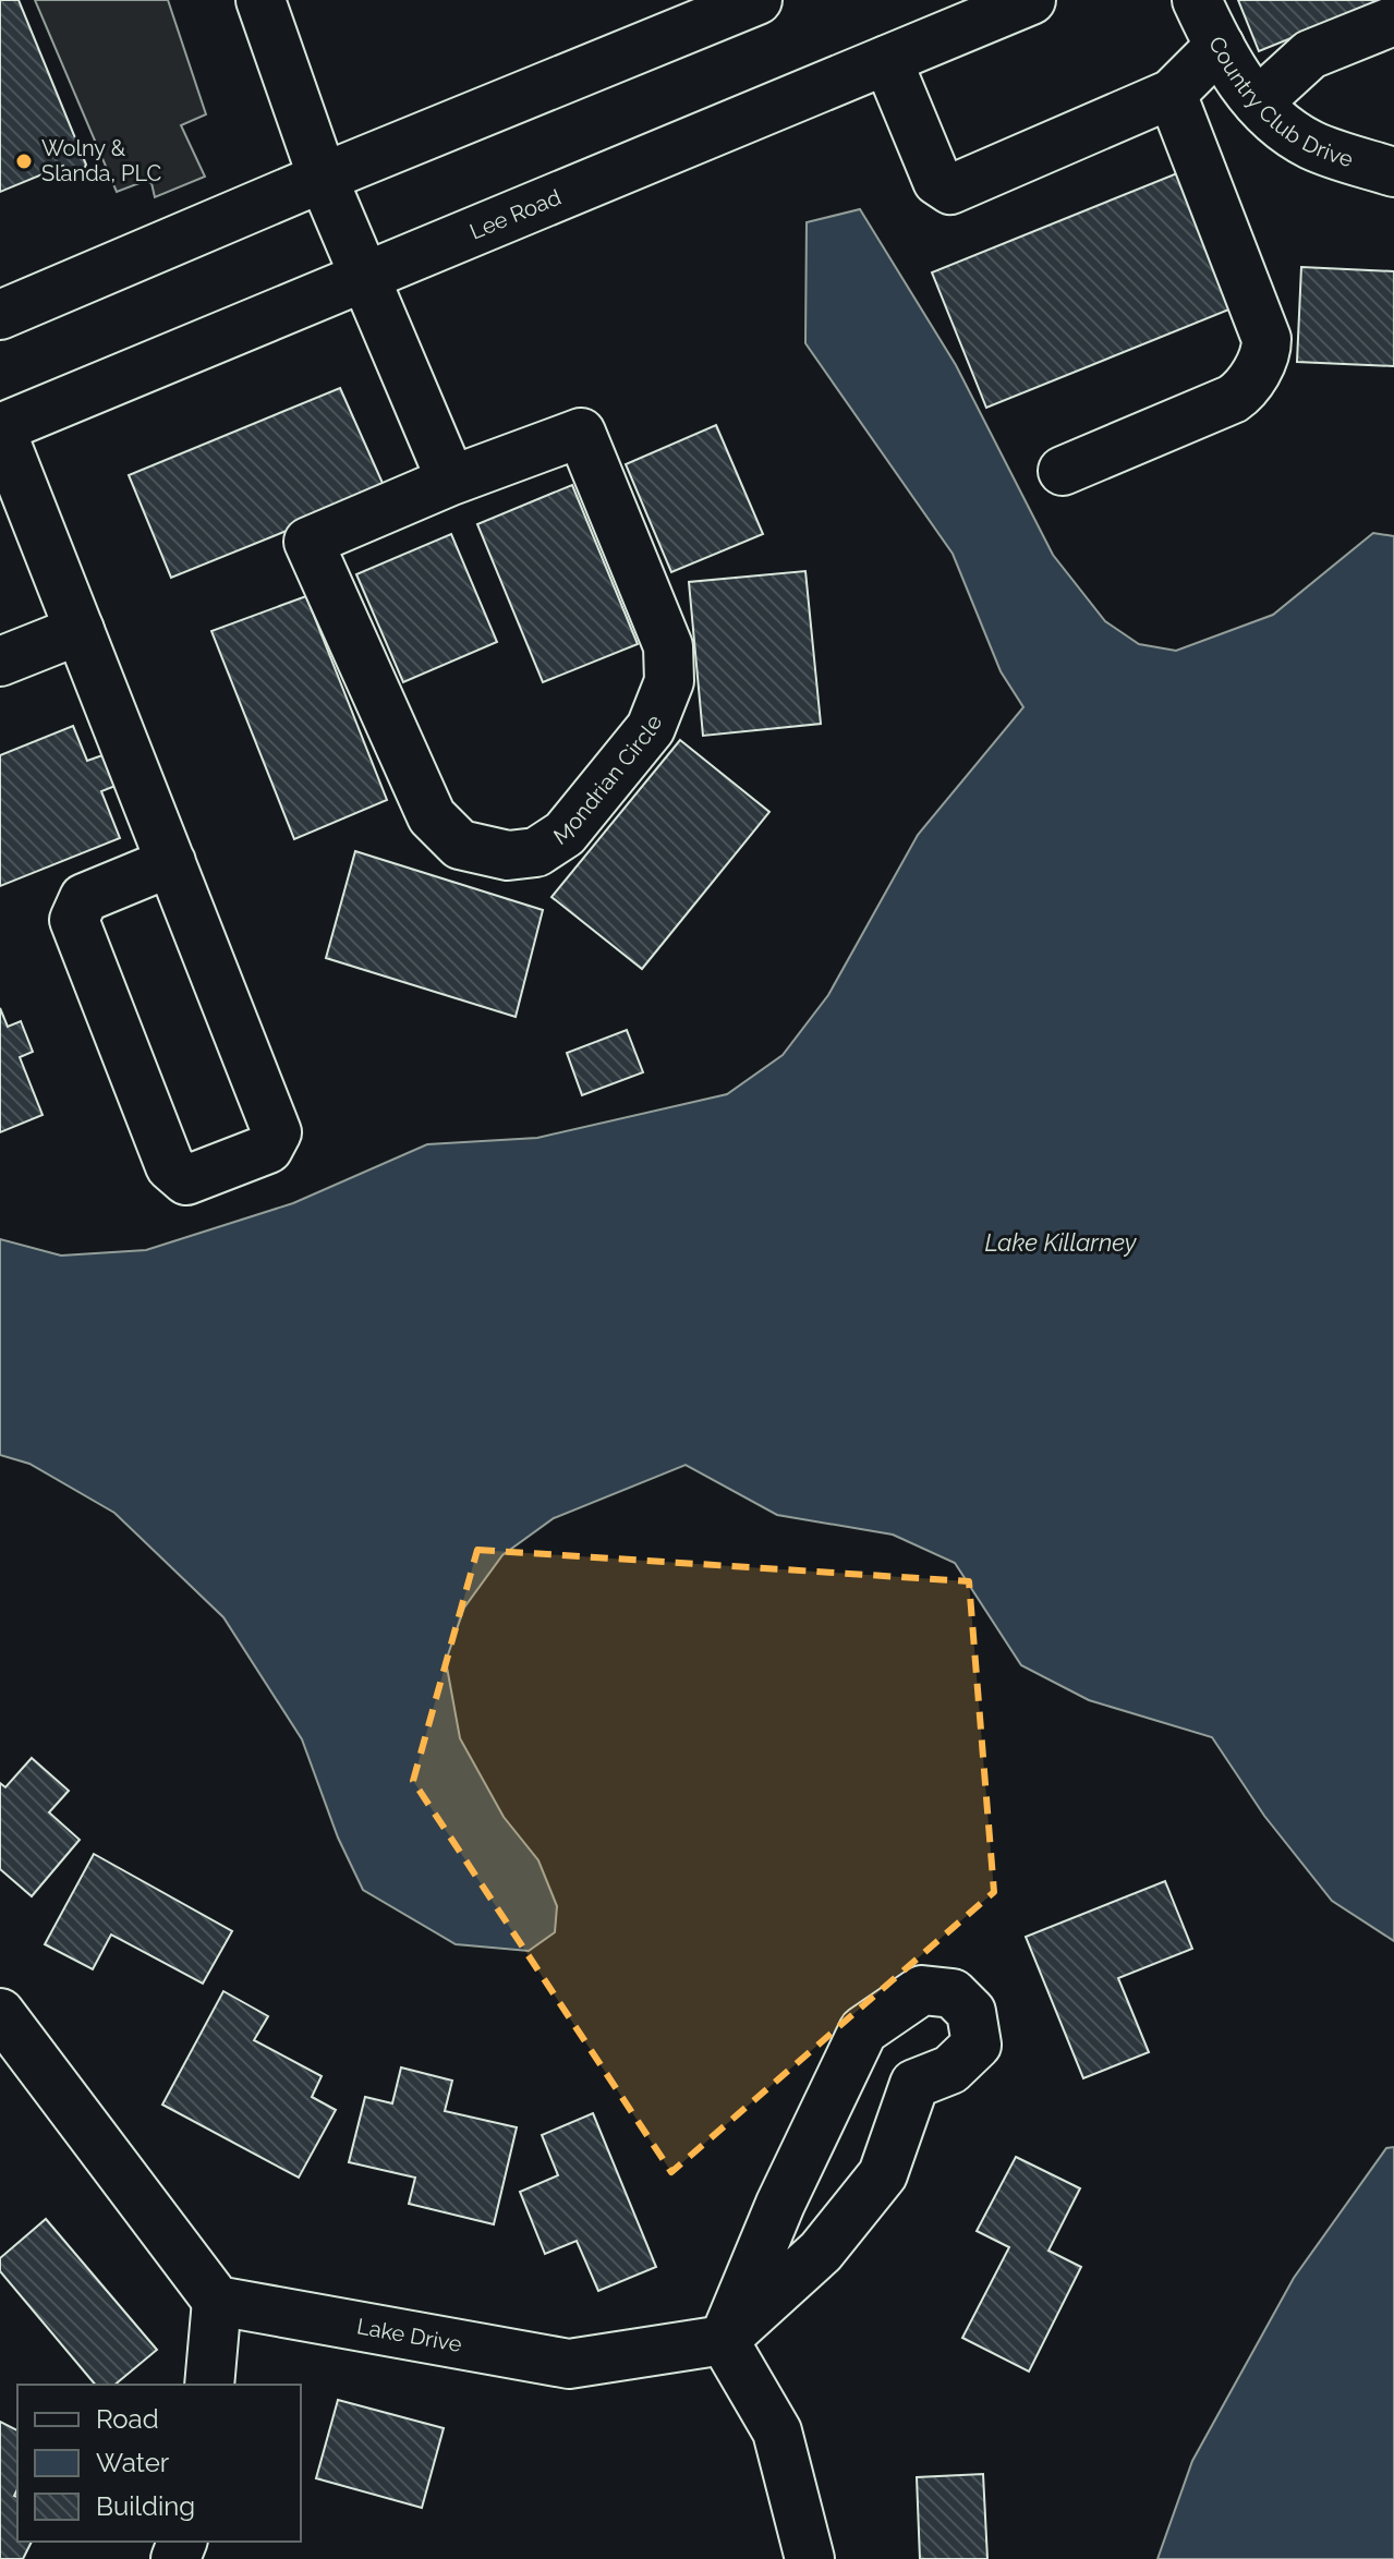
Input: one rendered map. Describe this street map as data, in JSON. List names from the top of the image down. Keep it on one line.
{"streets":{"main road":["Country Club Drive","Lee Road","Mondrian Circle","Lake Drive"]},"water":["Lake Killarney"],"places":["Wolny & Slanda, PLC"],"legend":["Road","Water","Building"]}
